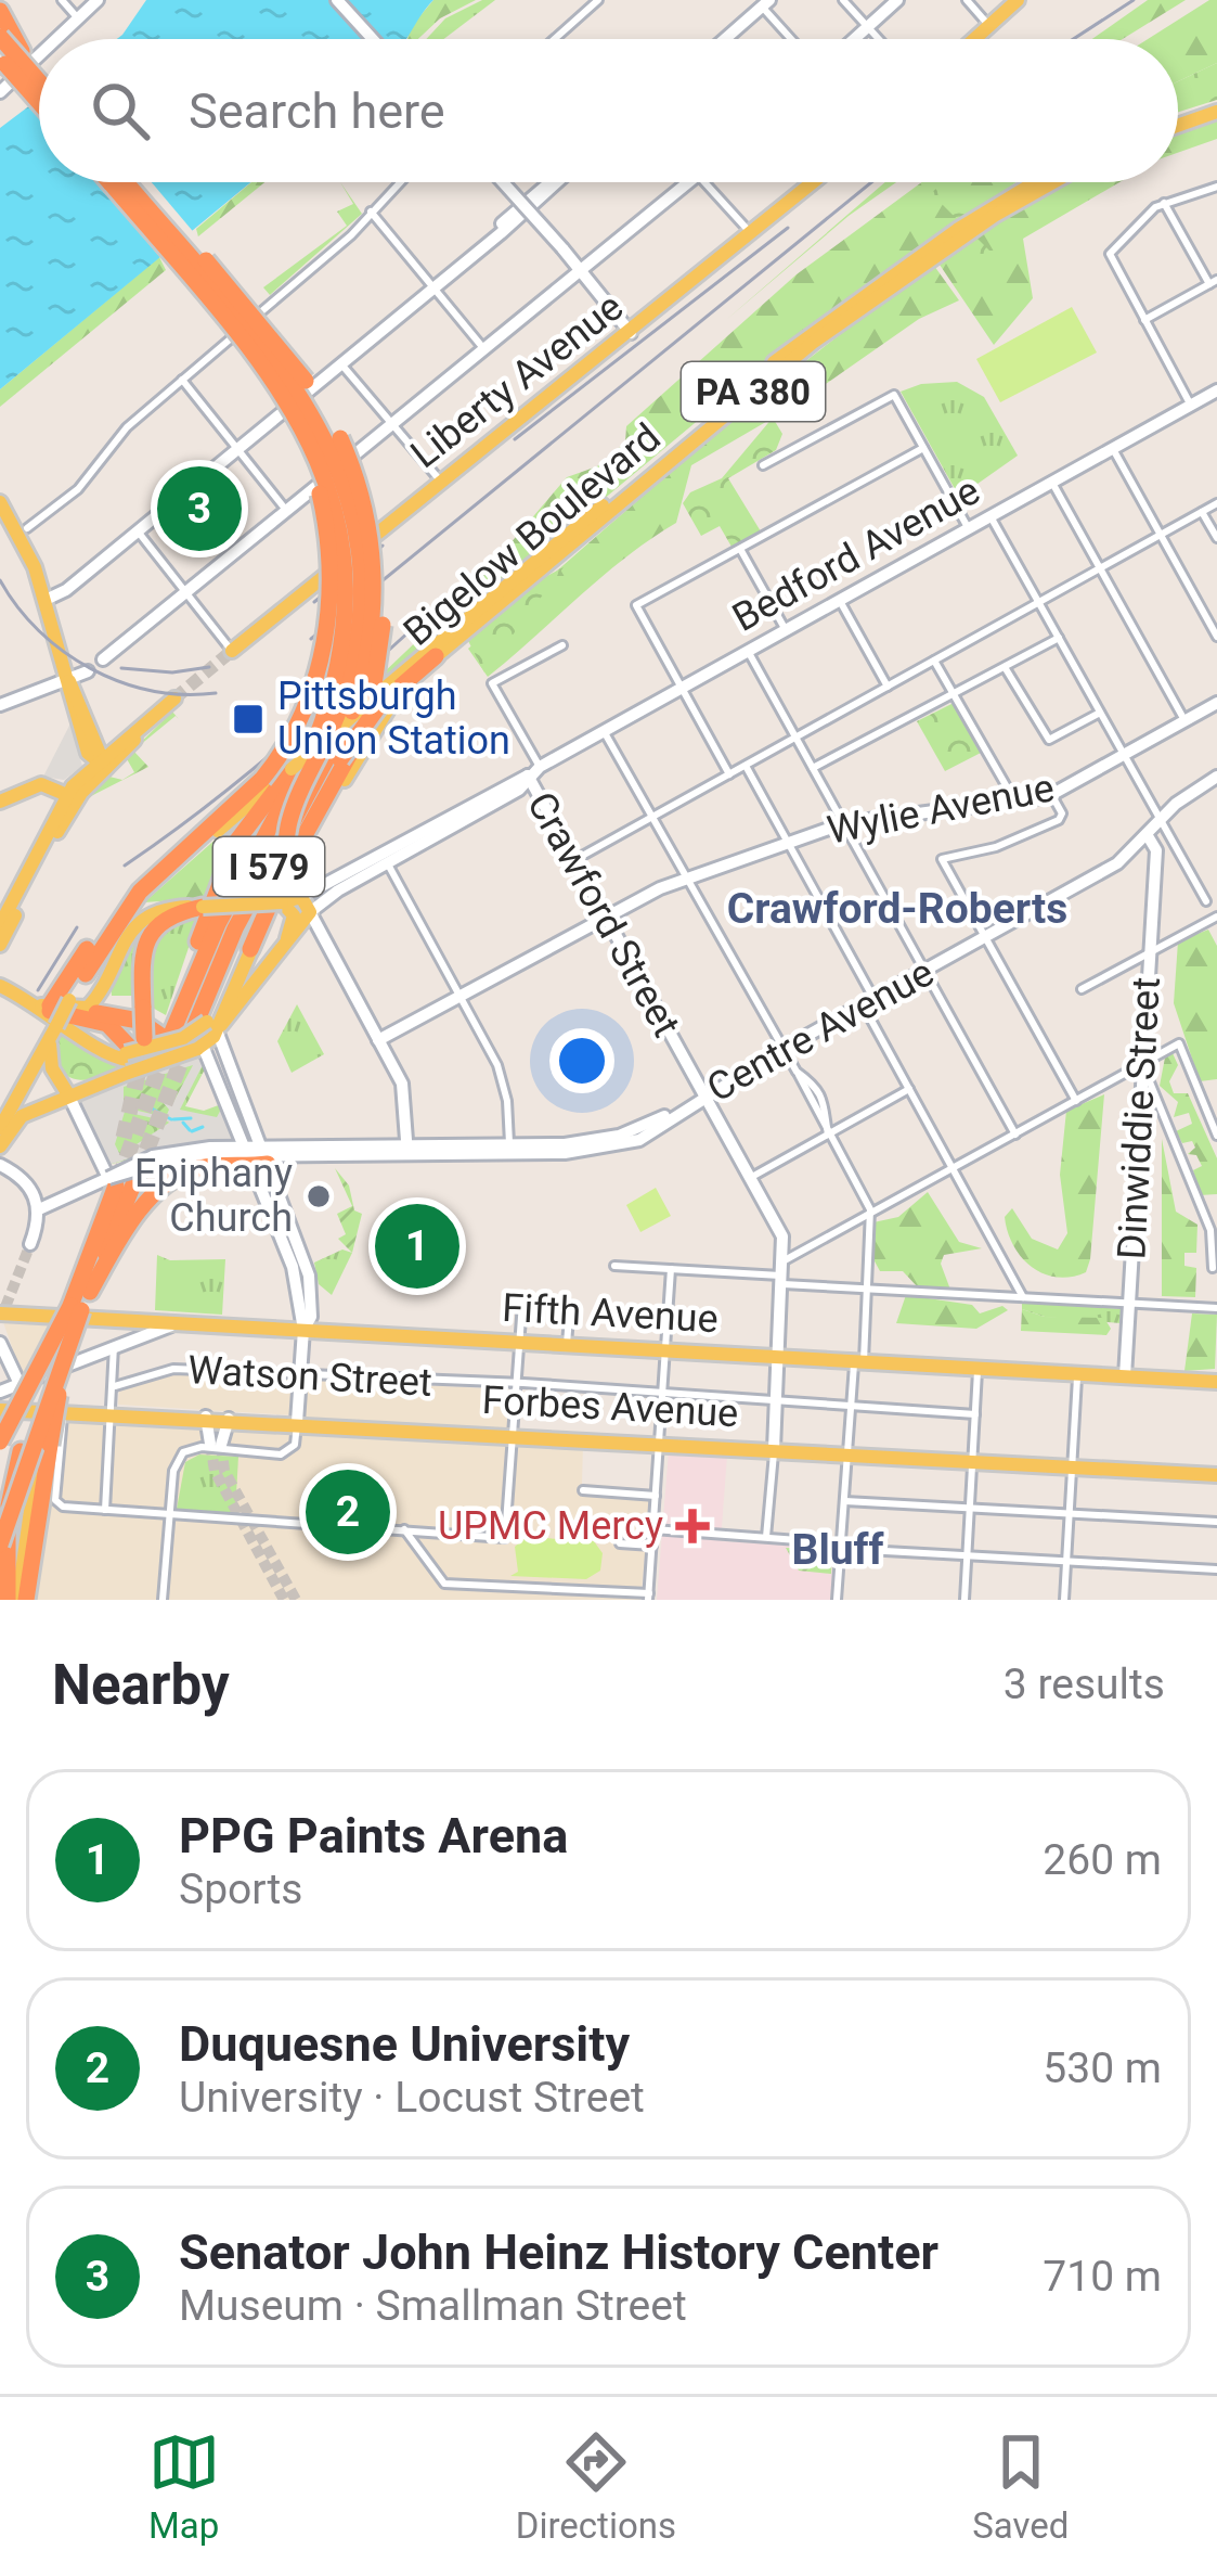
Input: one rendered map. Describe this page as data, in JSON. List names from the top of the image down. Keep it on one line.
{"streets":{"highway":["I 579"],"main road":["Liberty Avenue","PA 380","Bigelow Boulevard","Bedford Avenue","Fifth Avenue","Forbes Avenue"],"street":["Wylie Avenue","Crawford Street","Centre Avenue","Dinwiddie Street","Watson Street"]},"crossings":[["Bigelow Boulevard","I 579"],["Bedford Avenue","Crawford Street"],["Wylie Avenue","Crawford Street"],["Crawford Street","Centre Avenue"],["Centre Avenue","Dinwiddie Street"],["Dinwiddie Street","Fifth Avenue"]],"districts":["Crawford-Roberts","Bluff"],"places":{"transit":["Pittsburgh Union Station"],"other":["Epiphany Church"],"health":["UPMC Mercy"]},"page":{"search":"Search here","pins":["3","1","2"],"heading":["Nearby","3 results"],"list":[{"mark":"1","name":"PPG Paints Arena","note":"Sports","value":"260 m"},{"mark":"2","name":"Duquesne University","note":"University · Locust Street","value":"530 m"},{"mark":"3","name":"Senator John Heinz History Center","note":"Museum · Smallman Street","value":"710 m"}],"nav":["Map","Directions","Saved"]}}
